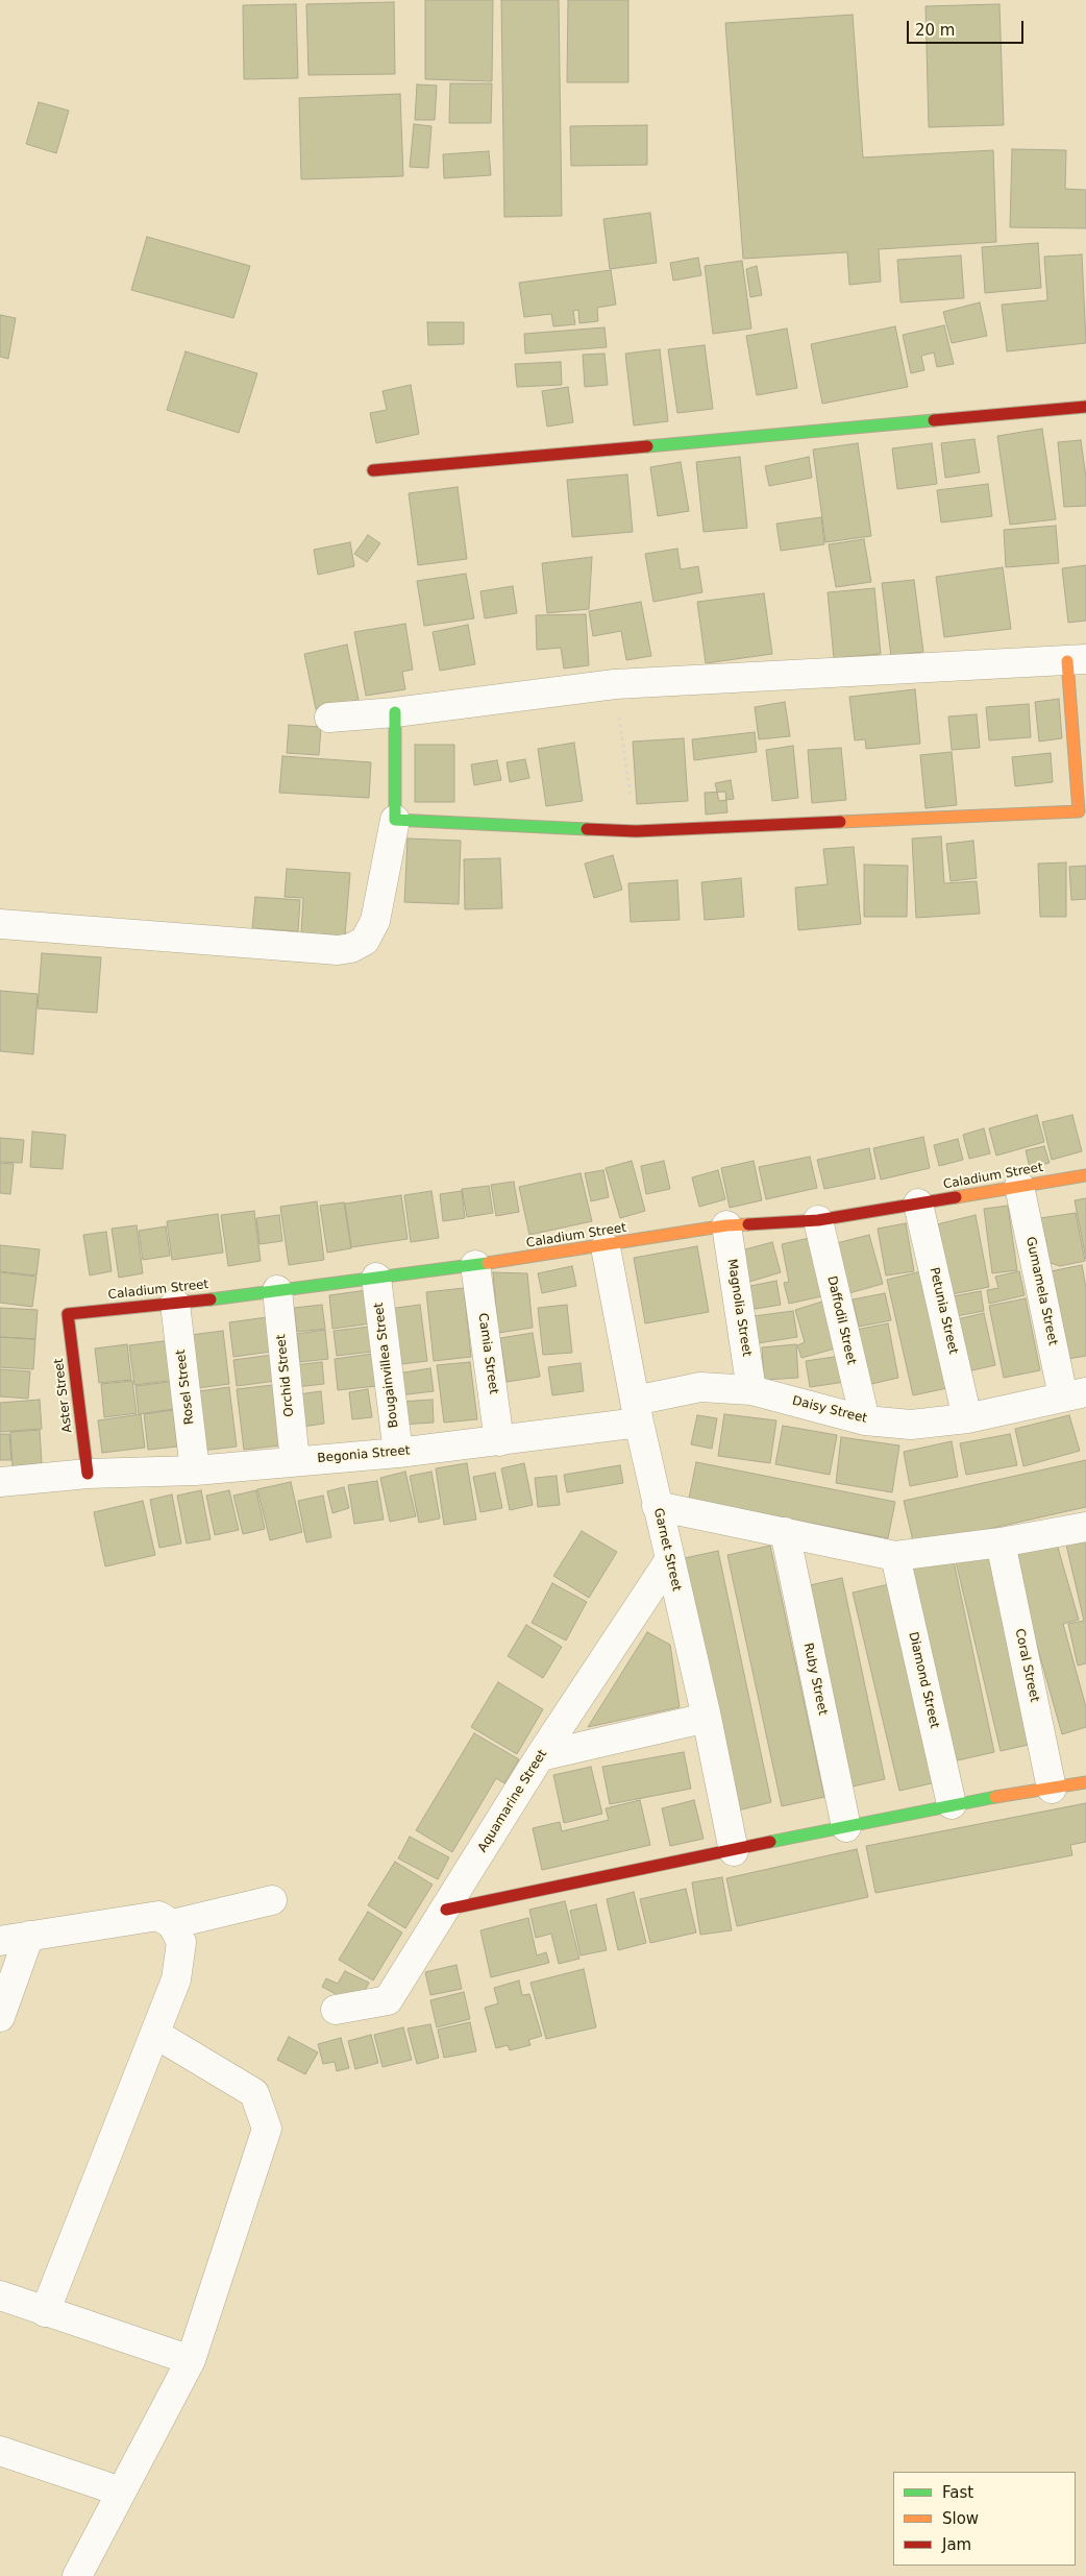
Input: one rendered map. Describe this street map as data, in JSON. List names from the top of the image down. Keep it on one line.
{"streets":{"street":["Caladium Street","Gumamela Street","Magnolia Street","Petunia Street","Daffodil Street","Camia Street","Bougainvillea Street","Orchid Street","Rosel Street","Aster Street","Daisy Street","Begonia Street","Garnet Street","Coral Street","Ruby Street","Diamond Street","Aquamarine Street"]},"crossings":[["Caladium Street","Gumamela Street"],["Caladium Street","Magnolia Street"],["Caladium Street","Petunia Street"],["Caladium Street","Daffodil Street"],["Caladium Street","Camia Street"],["Caladium Street","Bougainvillea Street"],["Caladium Street","Orchid Street"],["Caladium Street","Rosel Street"],["Caladium Street","Aster Street"],["Caladium Street","Garnet Street"],["Gumamela Street","Daisy Street"],["Magnolia Street","Daisy Street"],["Petunia Street","Daisy Street"],["Daffodil Street","Daisy Street"],["Camia Street","Begonia Street"],["Bougainvillea Street","Begonia Street"],["Orchid Street","Begonia Street"],["Rosel Street","Begonia Street"],["Aster Street","Begonia Street"],["Daisy Street","Begonia Street"],["Daisy Street","Garnet Street"],["Begonia Street","Garnet Street"],["Garnet Street","Aquamarine Street"]],"legend":["Fast","Slow","Jam"],"scale_bar":"20 m"}
